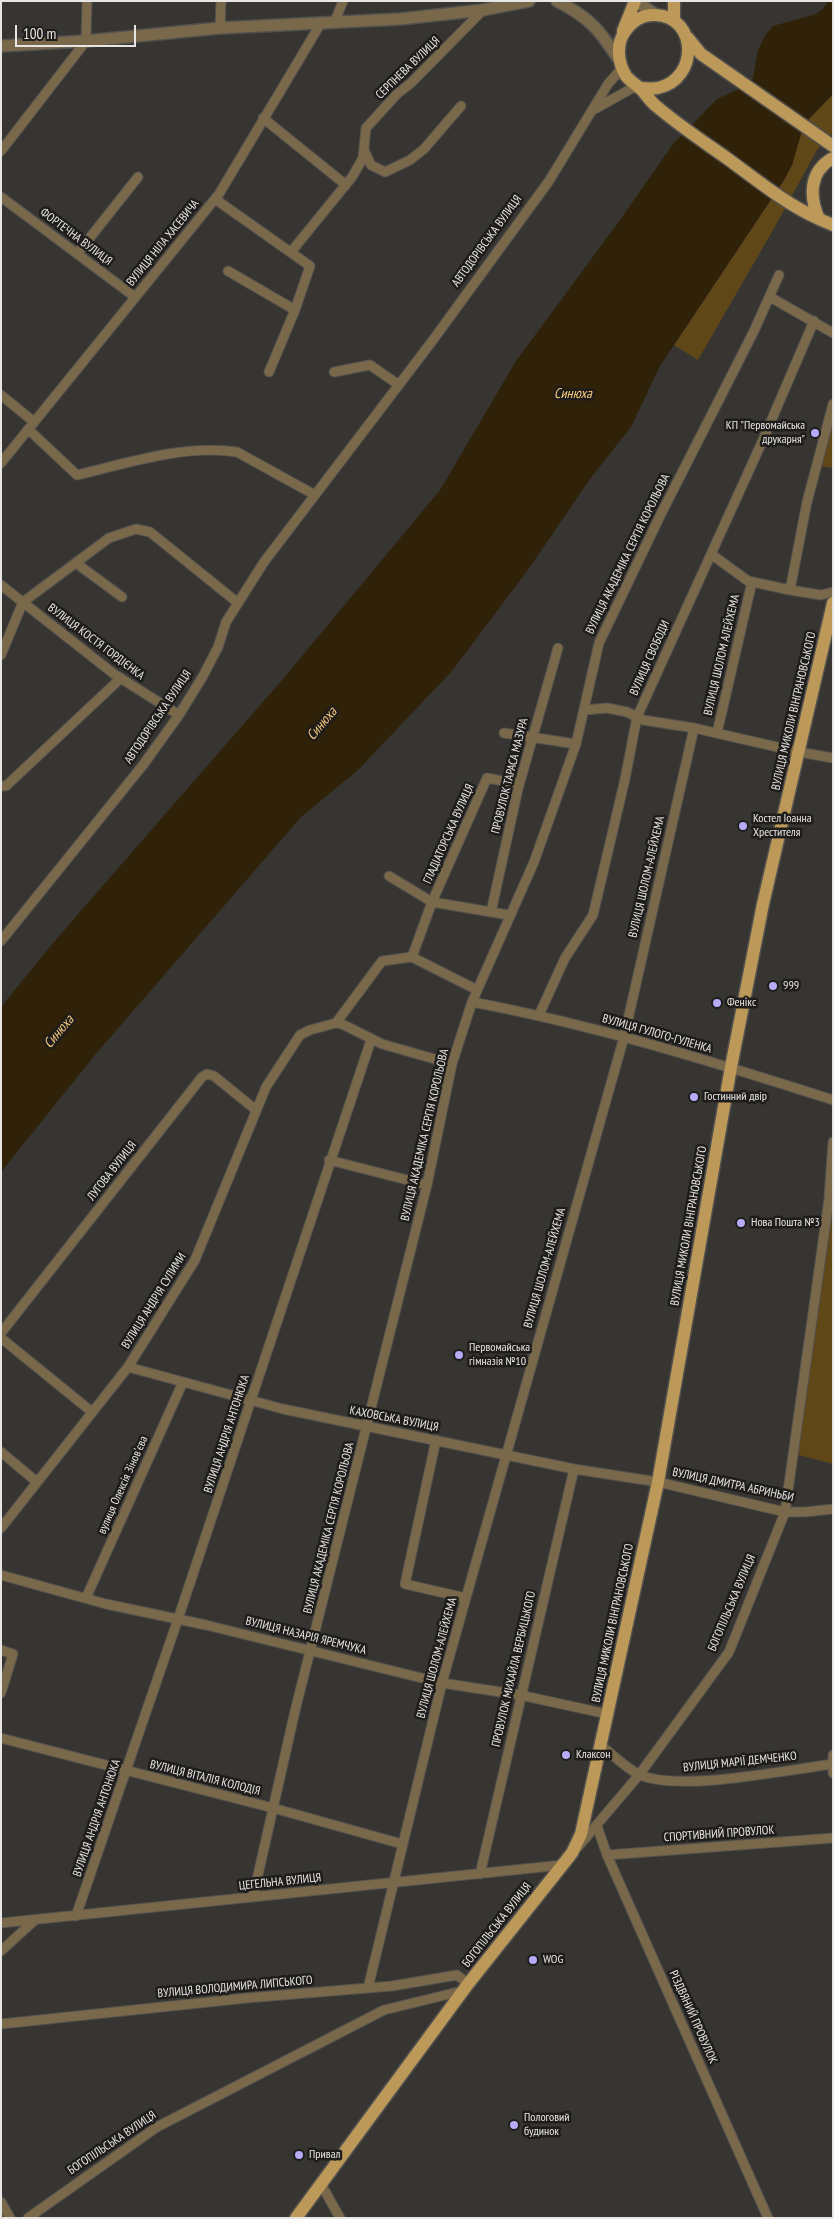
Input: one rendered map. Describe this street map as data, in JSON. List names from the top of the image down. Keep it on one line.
{"streets":{"main road":["ВУЛИЦЯ МИКОЛИ ВІНГРАНОВСЬКОГО","БОГОПІЛЬСЬКА ВУЛИЦЯ"],"street":["СЕРПНЕВА ВУЛИЦЯ","ФОРТЕЧНА ВУЛИЦЯ","АВТОДОРІВСЬКА ВУЛИЦЯ","ВУЛИЦЯ НІЛА ХАСЕВИЧА","ВУЛИЦЯ АКАДЕМІКА СЕРГІЯ КОРОЛЬОВА","ВУЛИЦЯ КОСТЯ ГОРДІЄНКА","ВУЛИЦЯ ШОЛОМ АЛЕЙХЕМА","ВУЛИЦЯ СВОБОДИ","ПРОВУЛОК ТАРАСА МАЗУРА","ГЛАДІАТОРСЬКА ВУЛИЦЯ","ВУЛИЦЯ ШОЛОМ-АЛЕЙХЕМА","ВУЛИЦЯ ГУЛОГО-ГУЛЕНКА","ЛУГОВА ВУЛИЦЯ","ВУЛИЦЯ АНДРІЯ СУЛИМИ","КАХОВСЬКА ВУЛИЦЯ","ВУЛИЦЯ АНДРІЯ АНТОНЮКА","вулиця Олексія Зіновʼєва","ВУЛИЦЯ ДМИТРА АБРИНЬБИ","ВУЛИЦЯ НАЗАРІЯ ЯРЕМЧУКА","ПРОВУЛОК МИХАЙЛА ВЕРБИЦЬКОГО","ВУЛИЦЯ МАРІЇ ДЕМЧЕНКО","ВУЛИЦЯ ВІТАЛІЯ КОЛОДІЯ","СПОРТИВНИЙ ПРОВУЛОК","ЦЕГЕЛЬНА ВУЛИЦЯ","ВУЛИЦЯ ВОЛОДИМИРА ЛИПСЬКОГО","РІЗДВЯНИЙ ПРОВУЛОК"]},"crossings":[["ФОРТЕЧНА ВУЛИЦЯ","ВУЛИЦЯ НІЛА ХАСЕВИЧА"],["АВТОДОРІВСЬКА ВУЛИЦЯ","ВУЛИЦЯ КОСТЯ ГОРДІЄНКА"],["ВУЛИЦЯ АКАДЕМІКА СЕРГІЯ КОРОЛЬОВА","ВУЛИЦЯ ГУЛОГО-ГУЛЕНКА"],["ВУЛИЦЯ АКАДЕМІКА СЕРГІЯ КОРОЛЬОВА","КАХОВСЬКА ВУЛИЦЯ"],["ВУЛИЦЯ АКАДЕМІКА СЕРГІЯ КОРОЛЬОВА","ВУЛИЦЯ НАЗАРІЯ ЯРЕМЧУКА"],["ВУЛИЦЯ АКАДЕМІКА СЕРГІЯ КОРОЛЬОВА","ВУЛИЦЯ ВІТАЛІЯ КОЛОДІЯ"],["ВУЛИЦЯ АКАДЕМІКА СЕРГІЯ КОРОЛЬОВА","ЦЕГЕЛЬНА ВУЛИЦЯ"],["ВУЛИЦЯ ШОЛОМ АЛЕЙХЕМА","ВУЛИЦЯ СВОБОДИ"],["ВУЛИЦЯ СВОБОДИ","ВУЛИЦЯ ГУЛОГО-ГУЛЕНКА"],["ВУЛИЦЯ МИКОЛИ ВІНГРАНОВСЬКОГО","ВУЛИЦЯ ГУЛОГО-ГУЛЕНКА"],["ВУЛИЦЯ МИКОЛИ ВІНГРАНОВСЬКОГО","КАХОВСЬКА ВУЛИЦЯ"],["ВУЛИЦЯ МИКОЛИ ВІНГРАНОВСЬКОГО","ВУЛИЦЯ ДМИТРА АБРИНЬБИ"],["ВУЛИЦЯ МИКОЛИ ВІНГРАНОВСЬКОГО","БОГОПІЛЬСЬКА ВУЛИЦЯ"],["ВУЛИЦЯ МИКОЛИ ВІНГРАНОВСЬКОГО","ВУЛИЦЯ НАЗАРІЯ ЯРЕМЧУКА"],["ВУЛИЦЯ МИКОЛИ ВІНГРАНОВСЬКОГО","ВУЛИЦЯ МАРІЇ ДЕМЧЕНКО"],["ПРОВУЛОК ТАРАСА МАЗУРА","ГЛАДІАТОРСЬКА ВУЛИЦЯ"],["ВУЛИЦЯ ШОЛОМ-АЛЕЙХЕМА","ВУЛИЦЯ ГУЛОГО-ГУЛЕНКА"],["ВУЛИЦЯ ШОЛОМ-АЛЕЙХЕМА","КАХОВСЬКА ВУЛИЦЯ"],["ВУЛИЦЯ ШОЛОМ-АЛЕЙХЕМА","ВУЛИЦЯ НАЗАРІЯ ЯРЕМЧУКА"],["ВУЛИЦЯ ШОЛОМ-АЛЕЙХЕМА","ВУЛИЦЯ ВІТАЛІЯ КОЛОДІЯ"],["ВУЛИЦЯ ШОЛОМ-АЛЕЙХЕМА","ЦЕГЕЛЬНА ВУЛИЦЯ"],["ВУЛИЦЯ ШОЛОМ-АЛЕЙХЕМА","ВУЛИЦЯ ВОЛОДИМИРА ЛИПСЬКОГО"],["ЛУГОВА ВУЛИЦЯ","ВУЛИЦЯ АНДРІЯ СУЛИМИ"],["ВУЛИЦЯ АНДРІЯ СУЛИМИ","КАХОВСЬКА ВУЛИЦЯ"],["КАХОВСЬКА ВУЛИЦЯ","ВУЛИЦЯ АНДРІЯ АНТОНЮКА"],["КАХОВСЬКА ВУЛИЦЯ","вулиця Олексія Зіновʼєва"],["КАХОВСЬКА ВУЛИЦЯ","ВУЛИЦЯ ДМИТРА АБРИНЬБИ"],["КАХОВСЬКА ВУЛИЦЯ","ПРОВУЛОК МИХАЙЛА ВЕРБИЦЬКОГО"],["ВУЛИЦЯ АНДРІЯ АНТОНЮКА","ВУЛИЦЯ НАЗАРІЯ ЯРЕМЧУКА"],["ВУЛИЦЯ АНДРІЯ АНТОНЮКА","ВУЛИЦЯ ВІТАЛІЯ КОЛОДІЯ"],["ВУЛИЦЯ АНДРІЯ АНТОНЮКА","ЦЕГЕЛЬНА ВУЛИЦЯ"],["вулиця Олексія Зіновʼєва","ВУЛИЦЯ НАЗАРІЯ ЯРЕМЧУКА"],["ВУЛИЦЯ ДМИТРА АБРИНЬБИ","БОГОПІЛЬСЬКА ВУЛИЦЯ"],["БОГОПІЛЬСЬКА ВУЛИЦЯ","ВУЛИЦЯ МАРІЇ ДЕМЧЕНКО"],["БОГОПІЛЬСЬКА ВУЛИЦЯ","ЦЕГЕЛЬНА ВУЛИЦЯ"],["БОГОПІЛЬСЬКА ВУЛИЦЯ","ВУЛИЦЯ ВОЛОДИМИРА ЛИПСЬКОГО"],["БОГОПІЛЬСЬКА ВУЛИЦЯ","РІЗДВЯНИЙ ПРОВУЛОК"],["ВУЛИЦЯ НАЗАРІЯ ЯРЕМЧУКА","ПРОВУЛОК МИХАЙЛА ВЕРБИЦЬКОГО"],["ПРОВУЛОК МИХАЙЛА ВЕРБИЦЬКОГО","ЦЕГЕЛЬНА ВУЛИЦЯ"],["СПОРТИВНИЙ ПРОВУЛОК","РІЗДВЯНИЙ ПРОВУЛОК"]],"water":["Синюха"],"places":["КП \"Первомайська друкарня\"","Костел Іоанна Хрестителя","999","Фенікс","Гостинний двір","Нова Пошта №3","Первомайська гімназія №10","Клаксон","WOG","Пологовий будинок","Привал"],"scale_bar":"100 m"}
